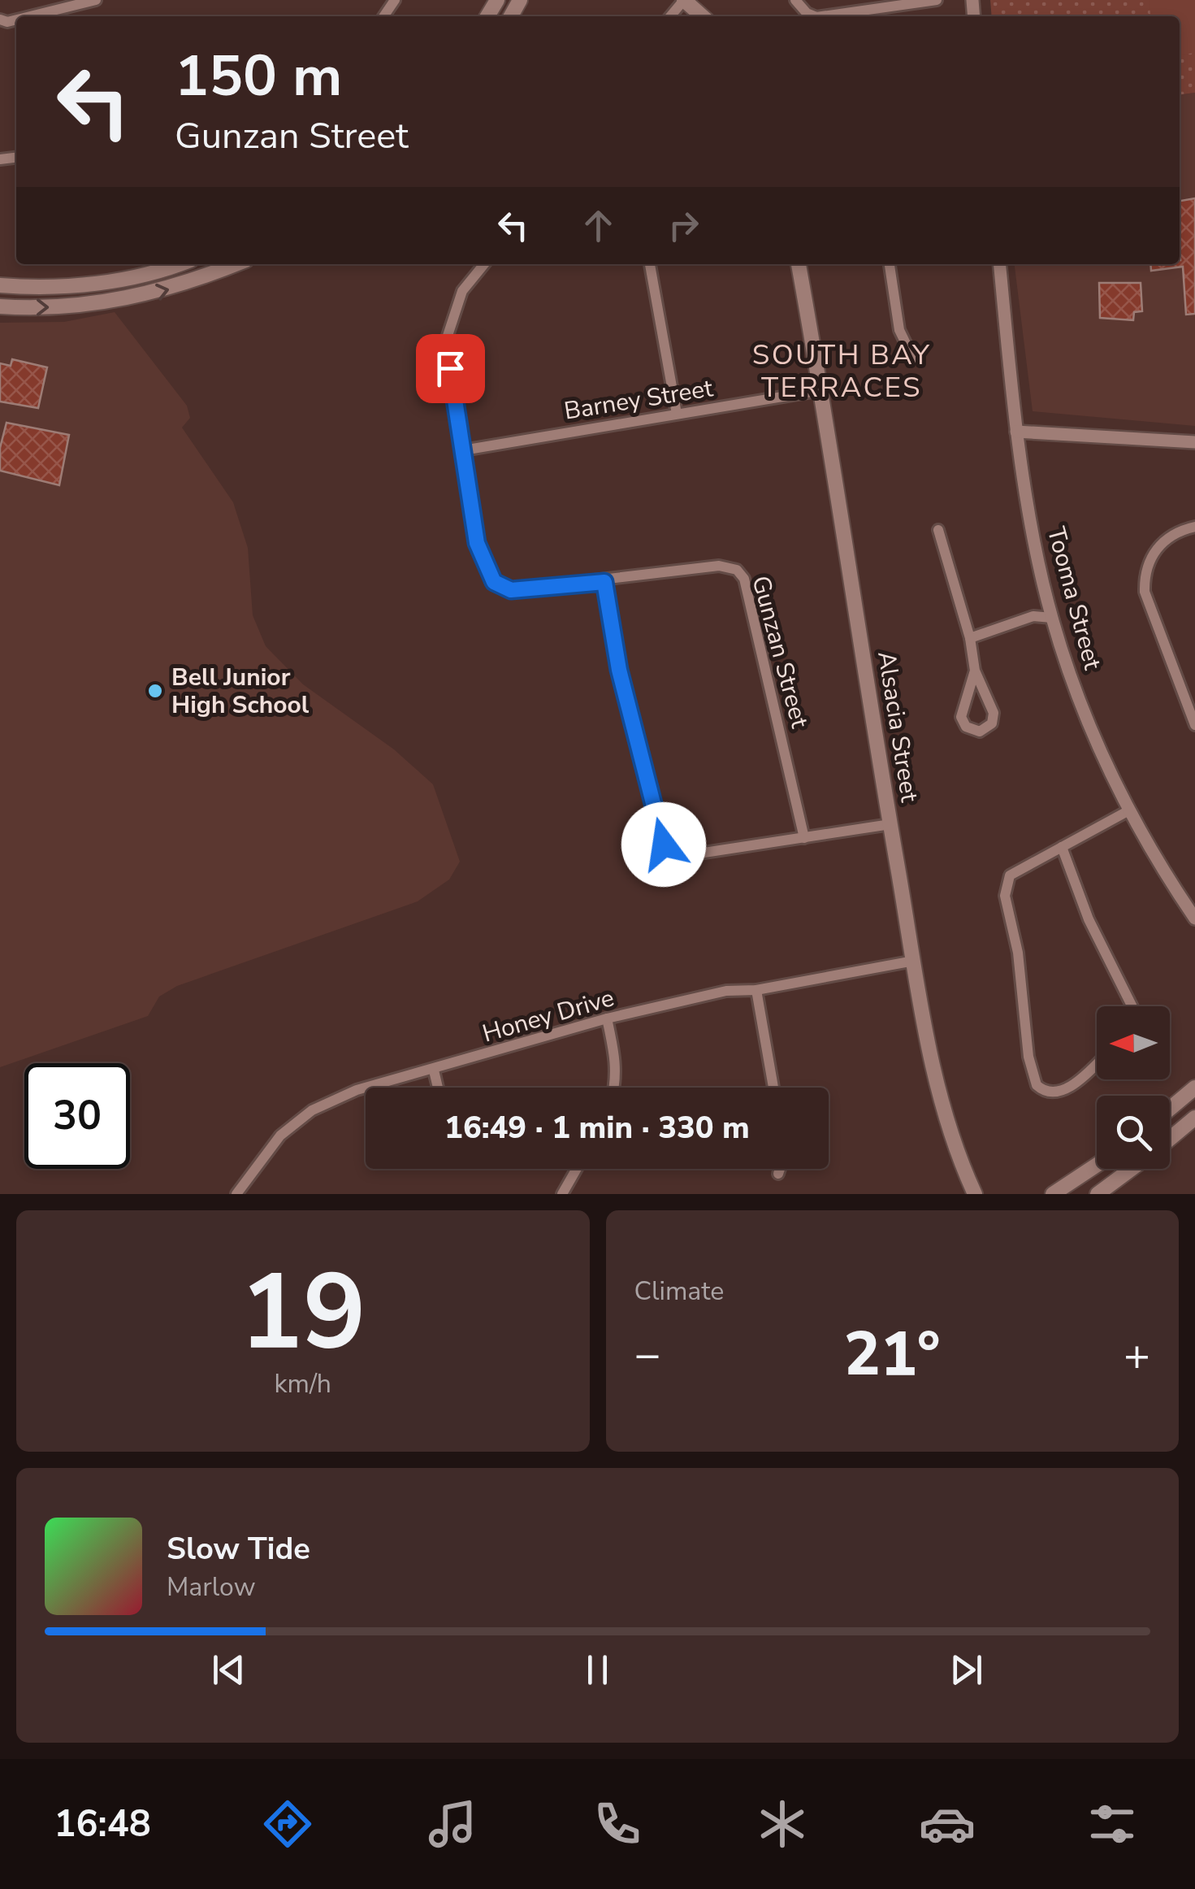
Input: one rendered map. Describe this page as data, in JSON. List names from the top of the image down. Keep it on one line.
{"streets":{"main road":["Alsacia Street"],"street":["Barney Street","Tooma Street","Gunzan Street","Honey Drive"]},"crossings":[["Barney Street","Gunzan Street"],["Barney Street","Alsacia Street"],["Alsacia Street","Honey Drive"]],"districts":["SOUTH BAY TERRACES"],"places":["Bell Junior High School"],"north":"left","page":{"turn":["150 m","Gunzan Street"],"limit":"30","trip":"16:49 · 1 min · 330 m","tile":[["19","km/h"],"Climate"],"heat":["−","21°","+"],"song":["Slow Tide","Marlow"],"tabs":"16:48"}}
